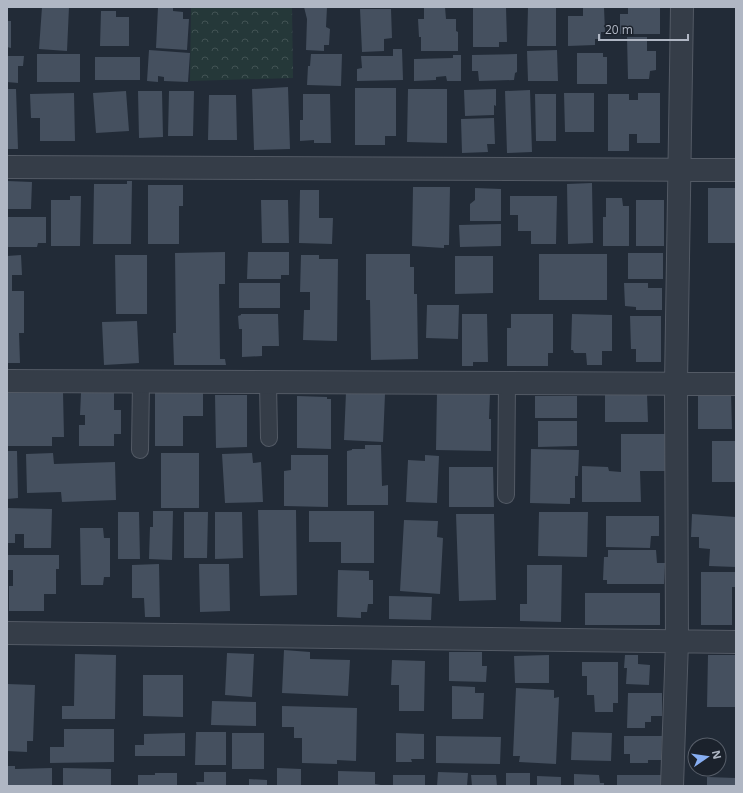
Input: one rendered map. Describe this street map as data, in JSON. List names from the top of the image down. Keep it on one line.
{"scale_bar":"20 m","north":"right"}
